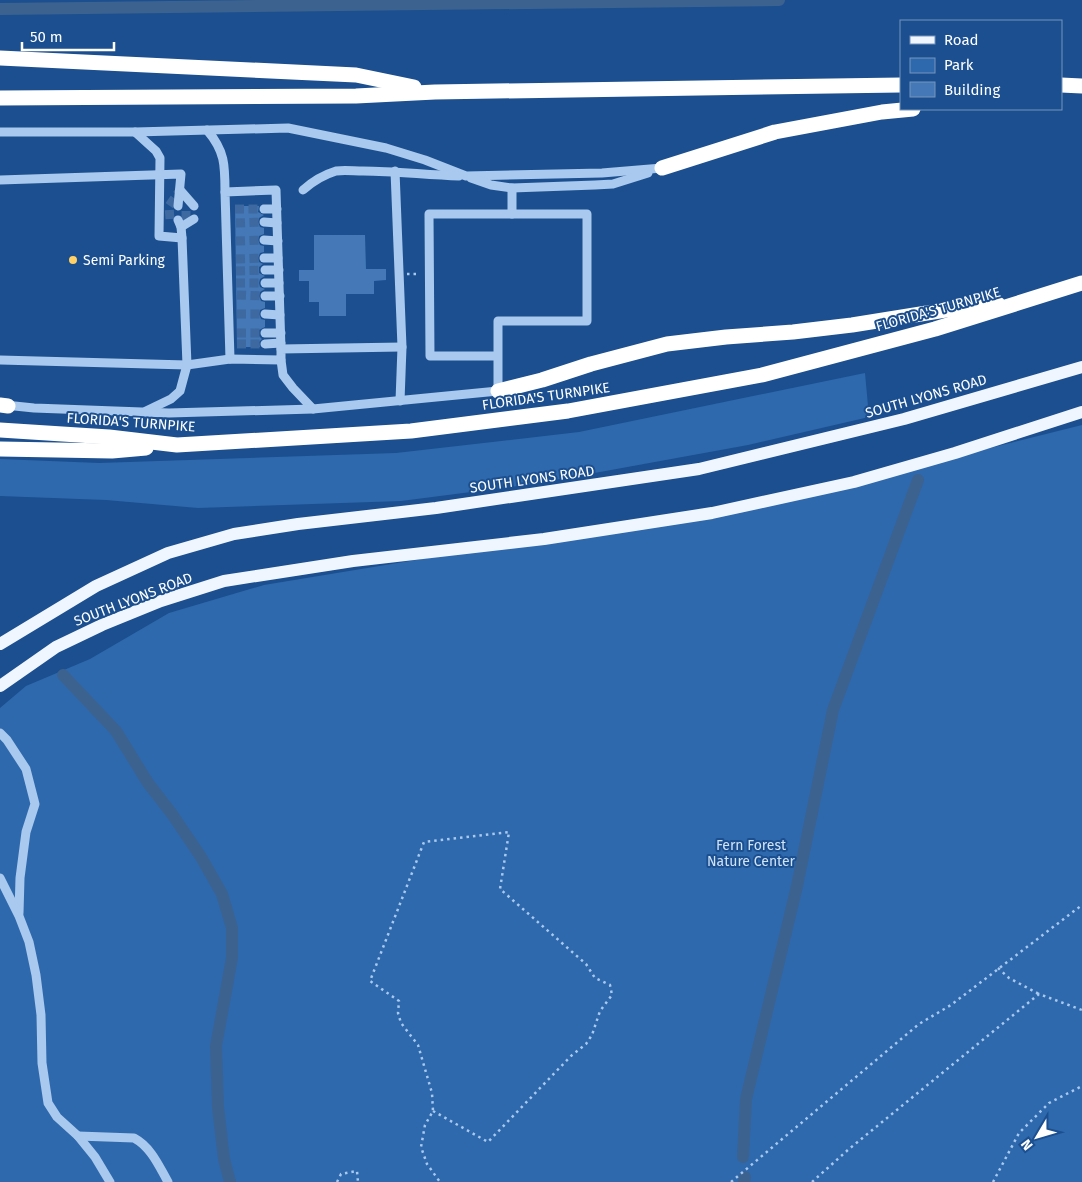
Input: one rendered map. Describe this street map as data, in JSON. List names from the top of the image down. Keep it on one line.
{"streets":{"highway":["FLORIDA'S TURNPIKE"],"main road":["SOUTH LYONS ROAD"]},"parks":["Fern Forest Nature Center"],"places":["Semi Parking"],"legend":["Road","Park","Building"],"scale_bar":"50 m","north":"bottom left"}
